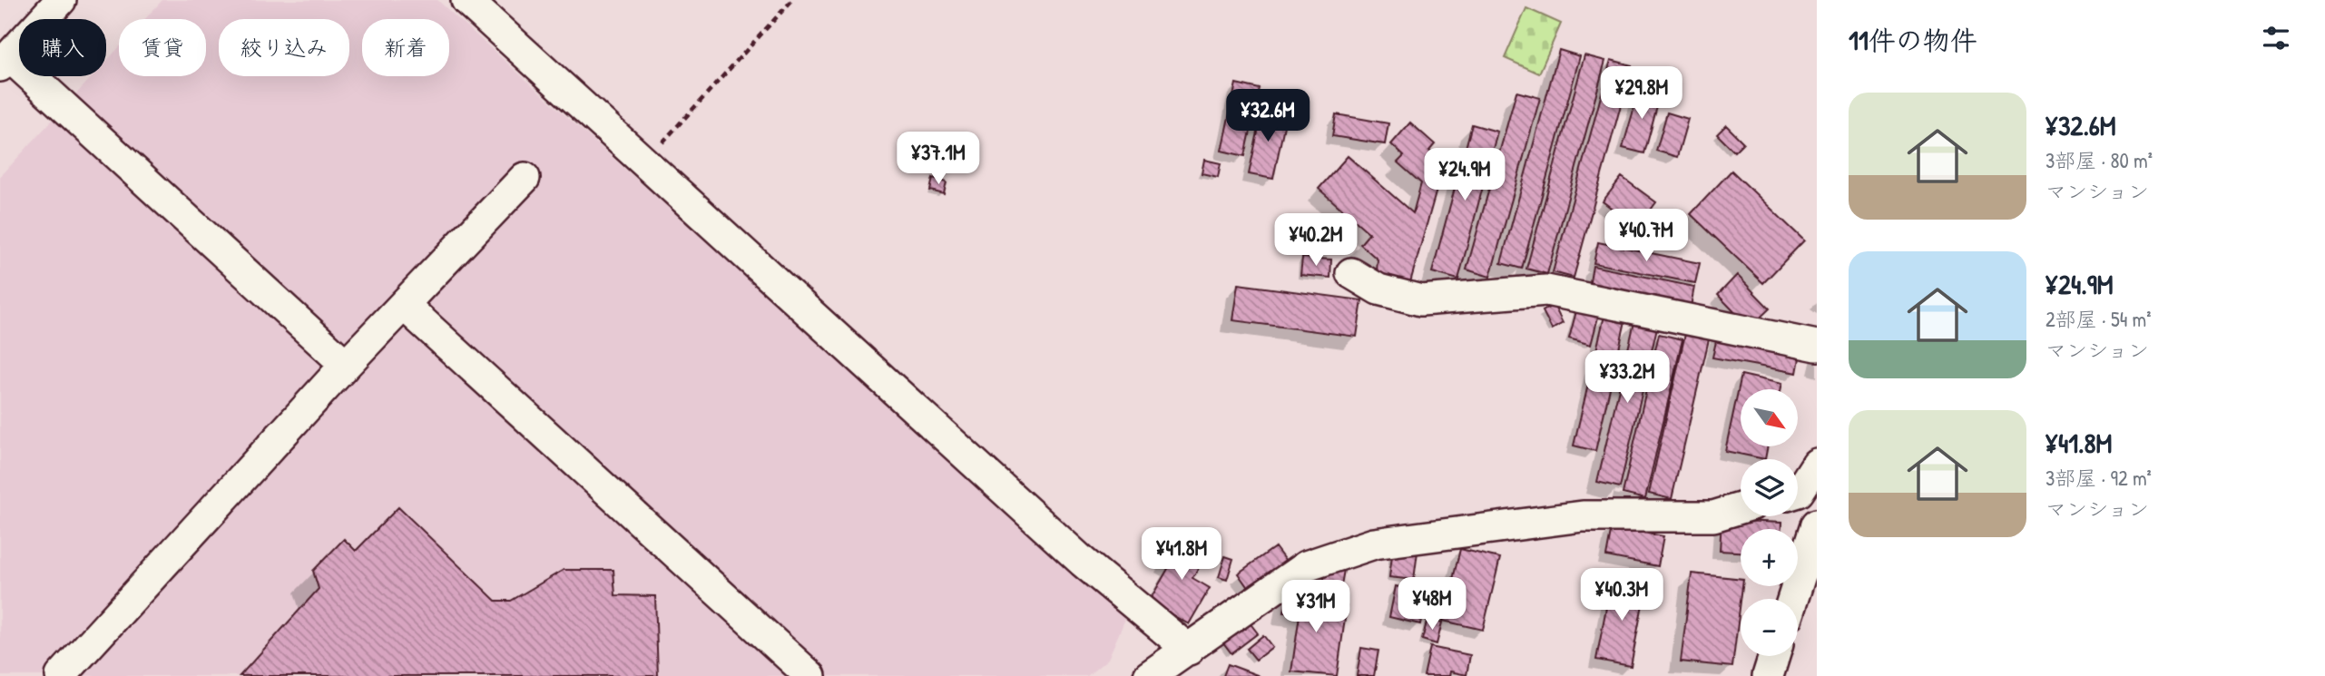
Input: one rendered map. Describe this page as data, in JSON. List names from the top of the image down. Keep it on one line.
{"north":"bottom right","page":{"heading":"11件の物件","chip":["購入","賃貸","絞り込み","新着"],"price":["¥29.8M","¥32.6M","¥37.1M","¥24.9M","¥40.7M","¥40.2M","¥33.2M","¥41.8M","¥40.3M","¥48M","¥31M"],"list":[{"name":"¥32.6M","note":"3部屋 · 80 m² · マンション"},{"name":"¥24.9M","note":"2部屋 · 54 m² · マンション"},{"name":"¥41.8M","note":"3部屋 · 92 m² · マンション"}],"map_buttons":["+","−"]}}
